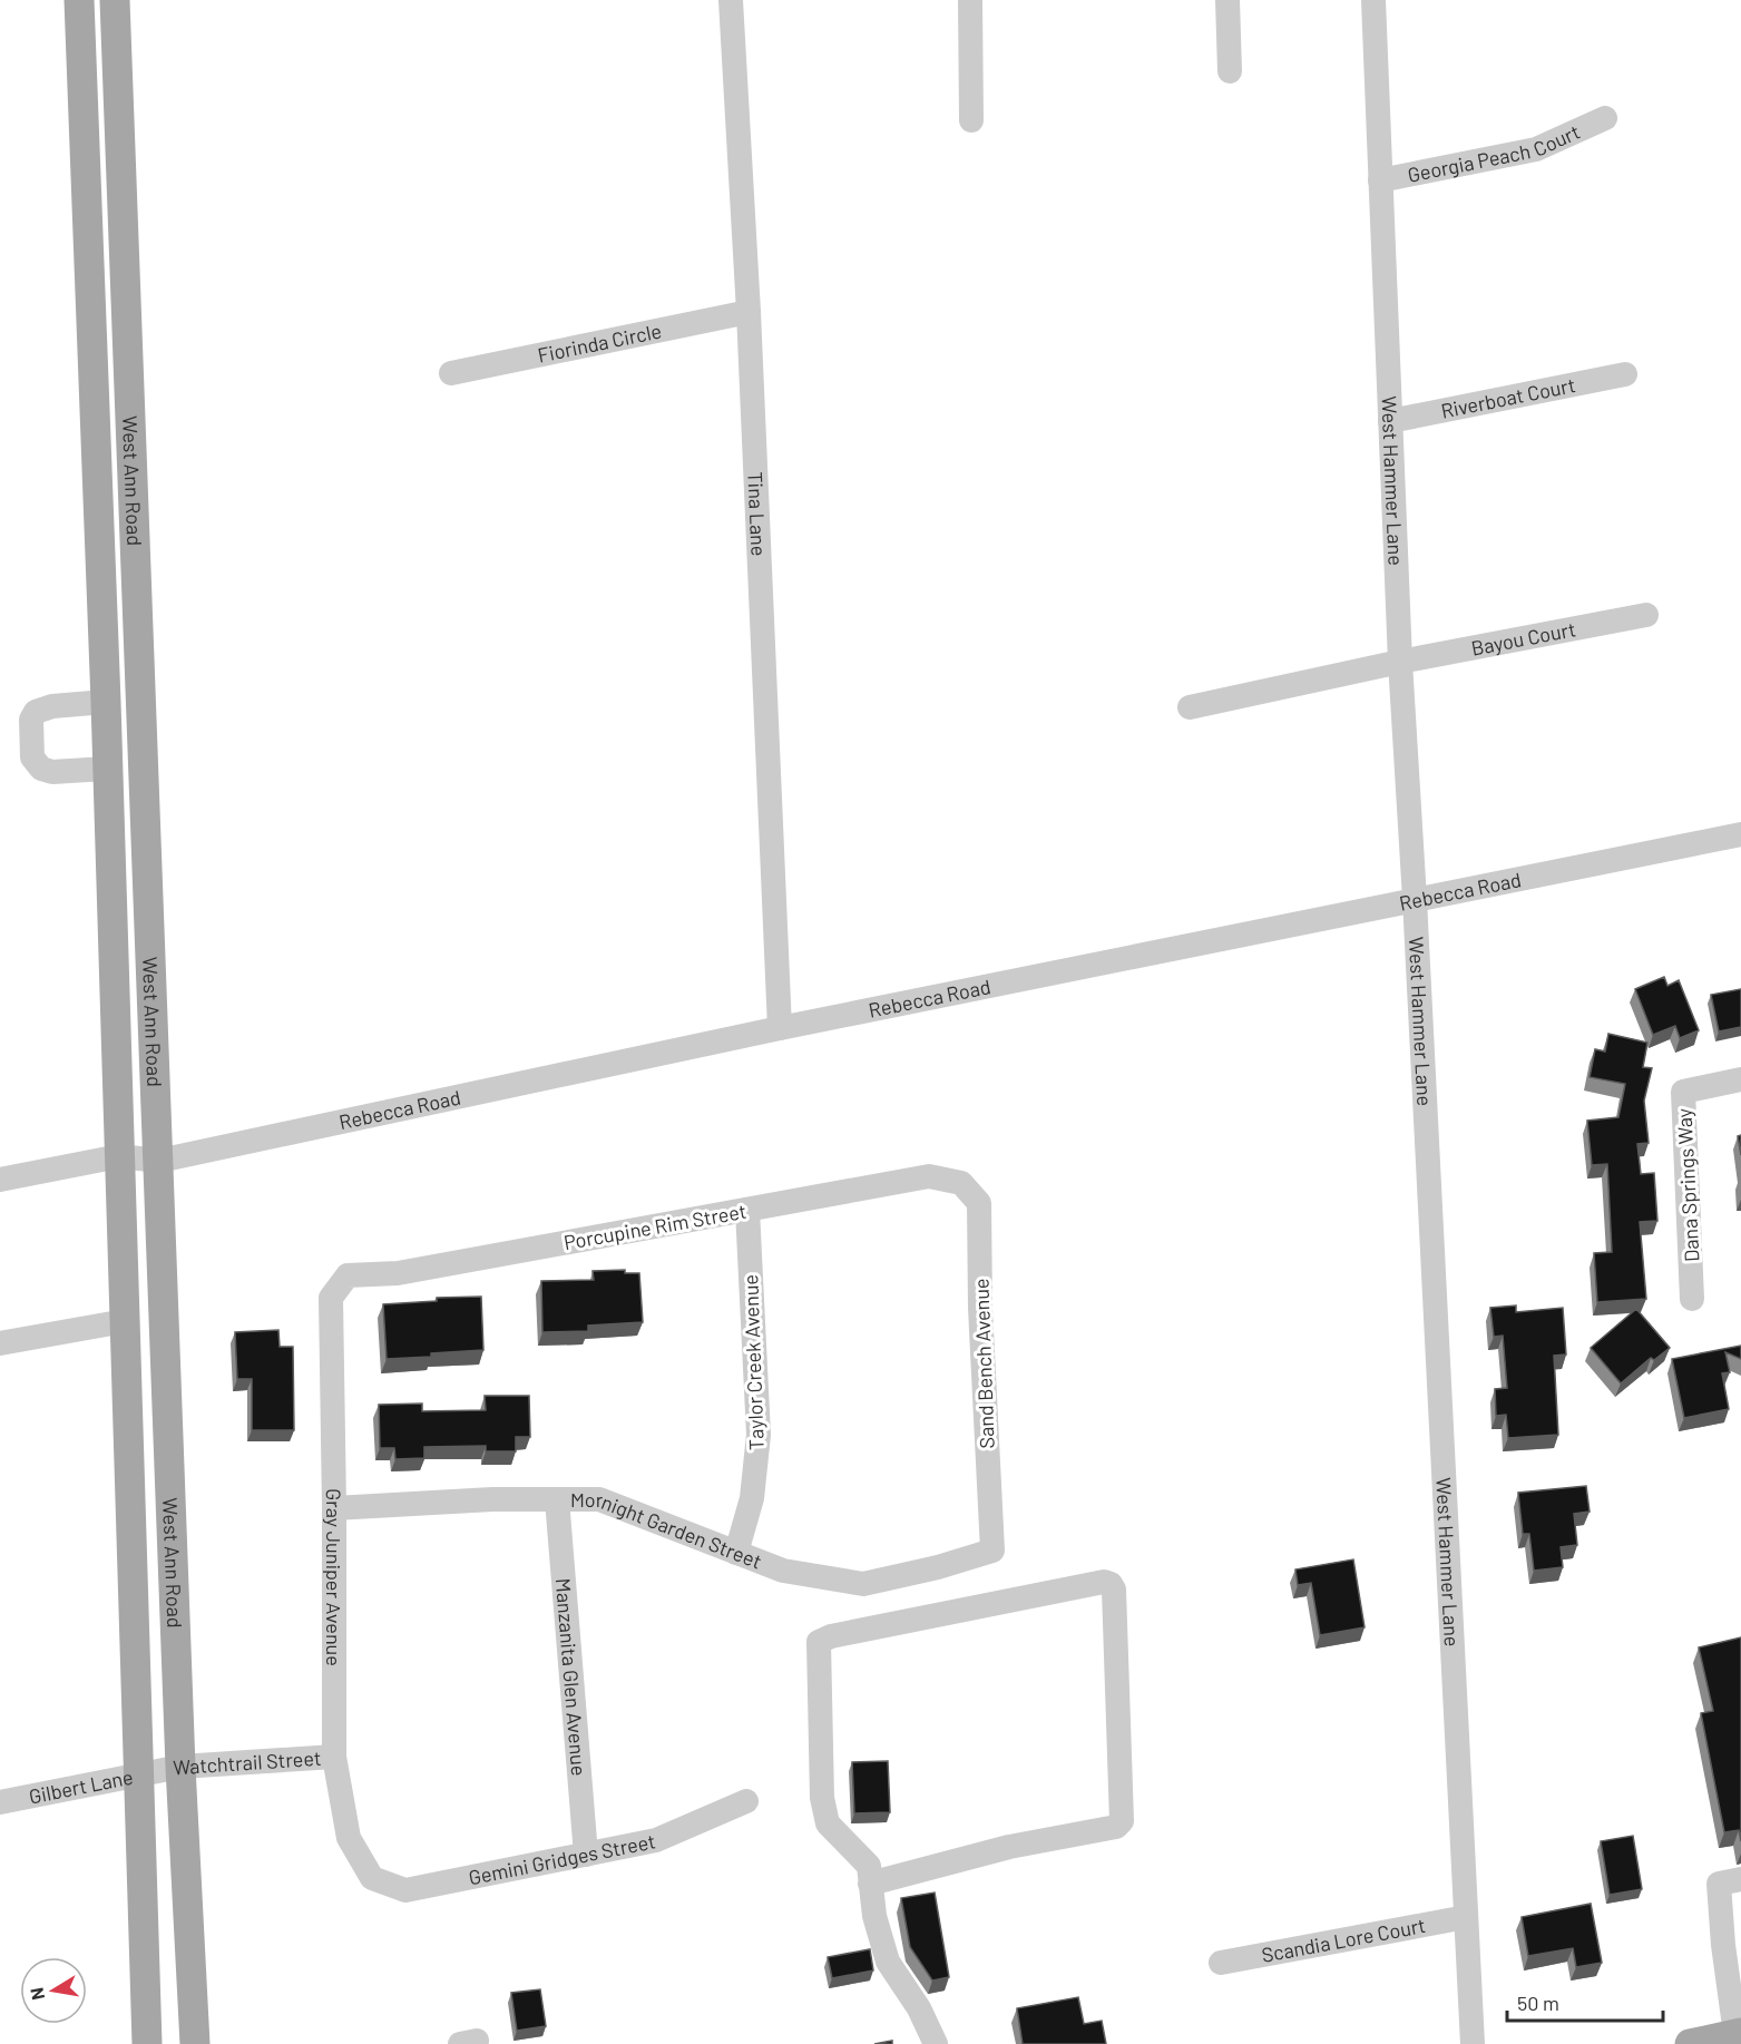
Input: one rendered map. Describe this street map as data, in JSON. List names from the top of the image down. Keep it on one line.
{"streets":{"main road":["West Ann Road"],"street":["Georgia Peach Court","Fiorinda Circle","Riverboat Court","West Hammer Lane","Tina Lane","Bayou Court","Rebecca Road","Dana Springs Way","Porcupine Rim Street","Taylor Creek Avenue","Sand Bench Avenue","Mornight Garden Street","Gray Juniper Avenue","Manzanita Glen Avenue","Watchtrail Street","Gilbert Lane","Gemini Gridges Street","Scandia Lore Court"]},"crossings":[["Georgia Peach Court","West Hammer Lane"],["Fiorinda Circle","Tina Lane"],["Riverboat Court","West Hammer Lane"],["West Ann Road","Rebecca Road"],["West Ann Road","Watchtrail Street"],["West Ann Road","Gilbert Lane"],["West Hammer Lane","Bayou Court"],["West Hammer Lane","Rebecca Road"],["West Hammer Lane","Scandia Lore Court"],["Tina Lane","Rebecca Road"],["Porcupine Rim Street","Taylor Creek Avenue"],["Porcupine Rim Street","Sand Bench Avenue"],["Porcupine Rim Street","Gray Juniper Avenue"],["Taylor Creek Avenue","Mornight Garden Street"],["Sand Bench Avenue","Mornight Garden Street"],["Mornight Garden Street","Gray Juniper Avenue"],["Mornight Garden Street","Manzanita Glen Avenue"],["Gray Juniper Avenue","Watchtrail Street"],["Gray Juniper Avenue","Gemini Gridges Street"],["Manzanita Glen Avenue","Gemini Gridges Street"],["Watchtrail Street","Gilbert Lane"]],"scale_bar":"50 m","north":"left"}
